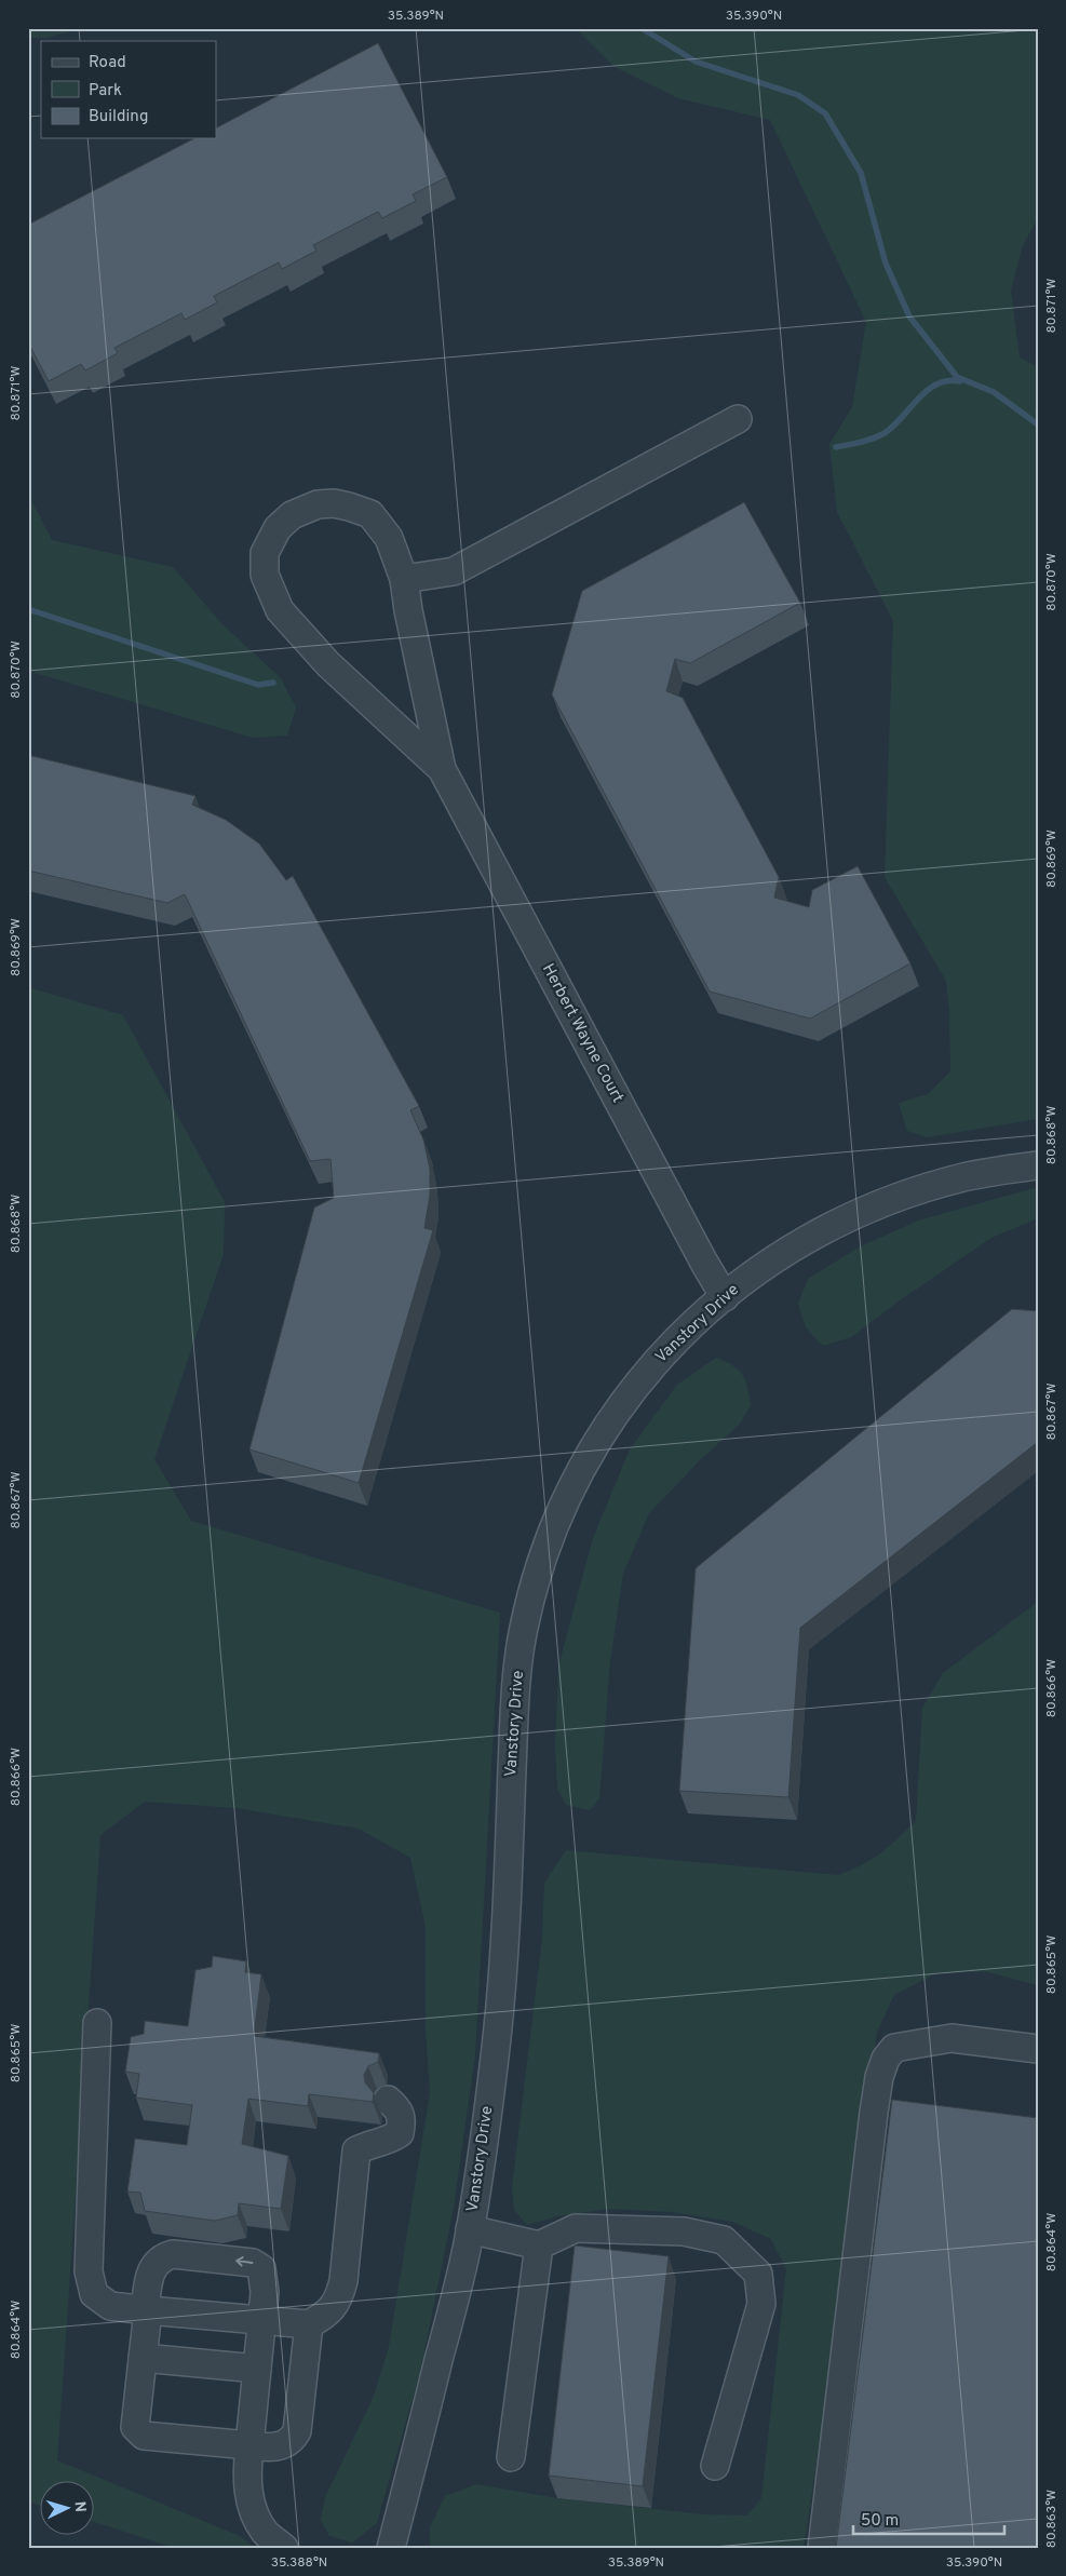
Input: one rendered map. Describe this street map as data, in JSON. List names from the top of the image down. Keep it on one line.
{"streets":{"street":["Herbert Wayne Court","Vanstory Drive"]},"crossings":[["Herbert Wayne Court","Vanstory Drive"]],"legend":["Road","Park","Building"],"scale_bar":"50 m","north":"right","coordinates":["35.389°N","35.390°N","80.871°W","80.870°W","80.869°W","80.868°W","80.867°W","80.866°W","80.865°W","80.864°W","80.863°W","35.388°N"]}
